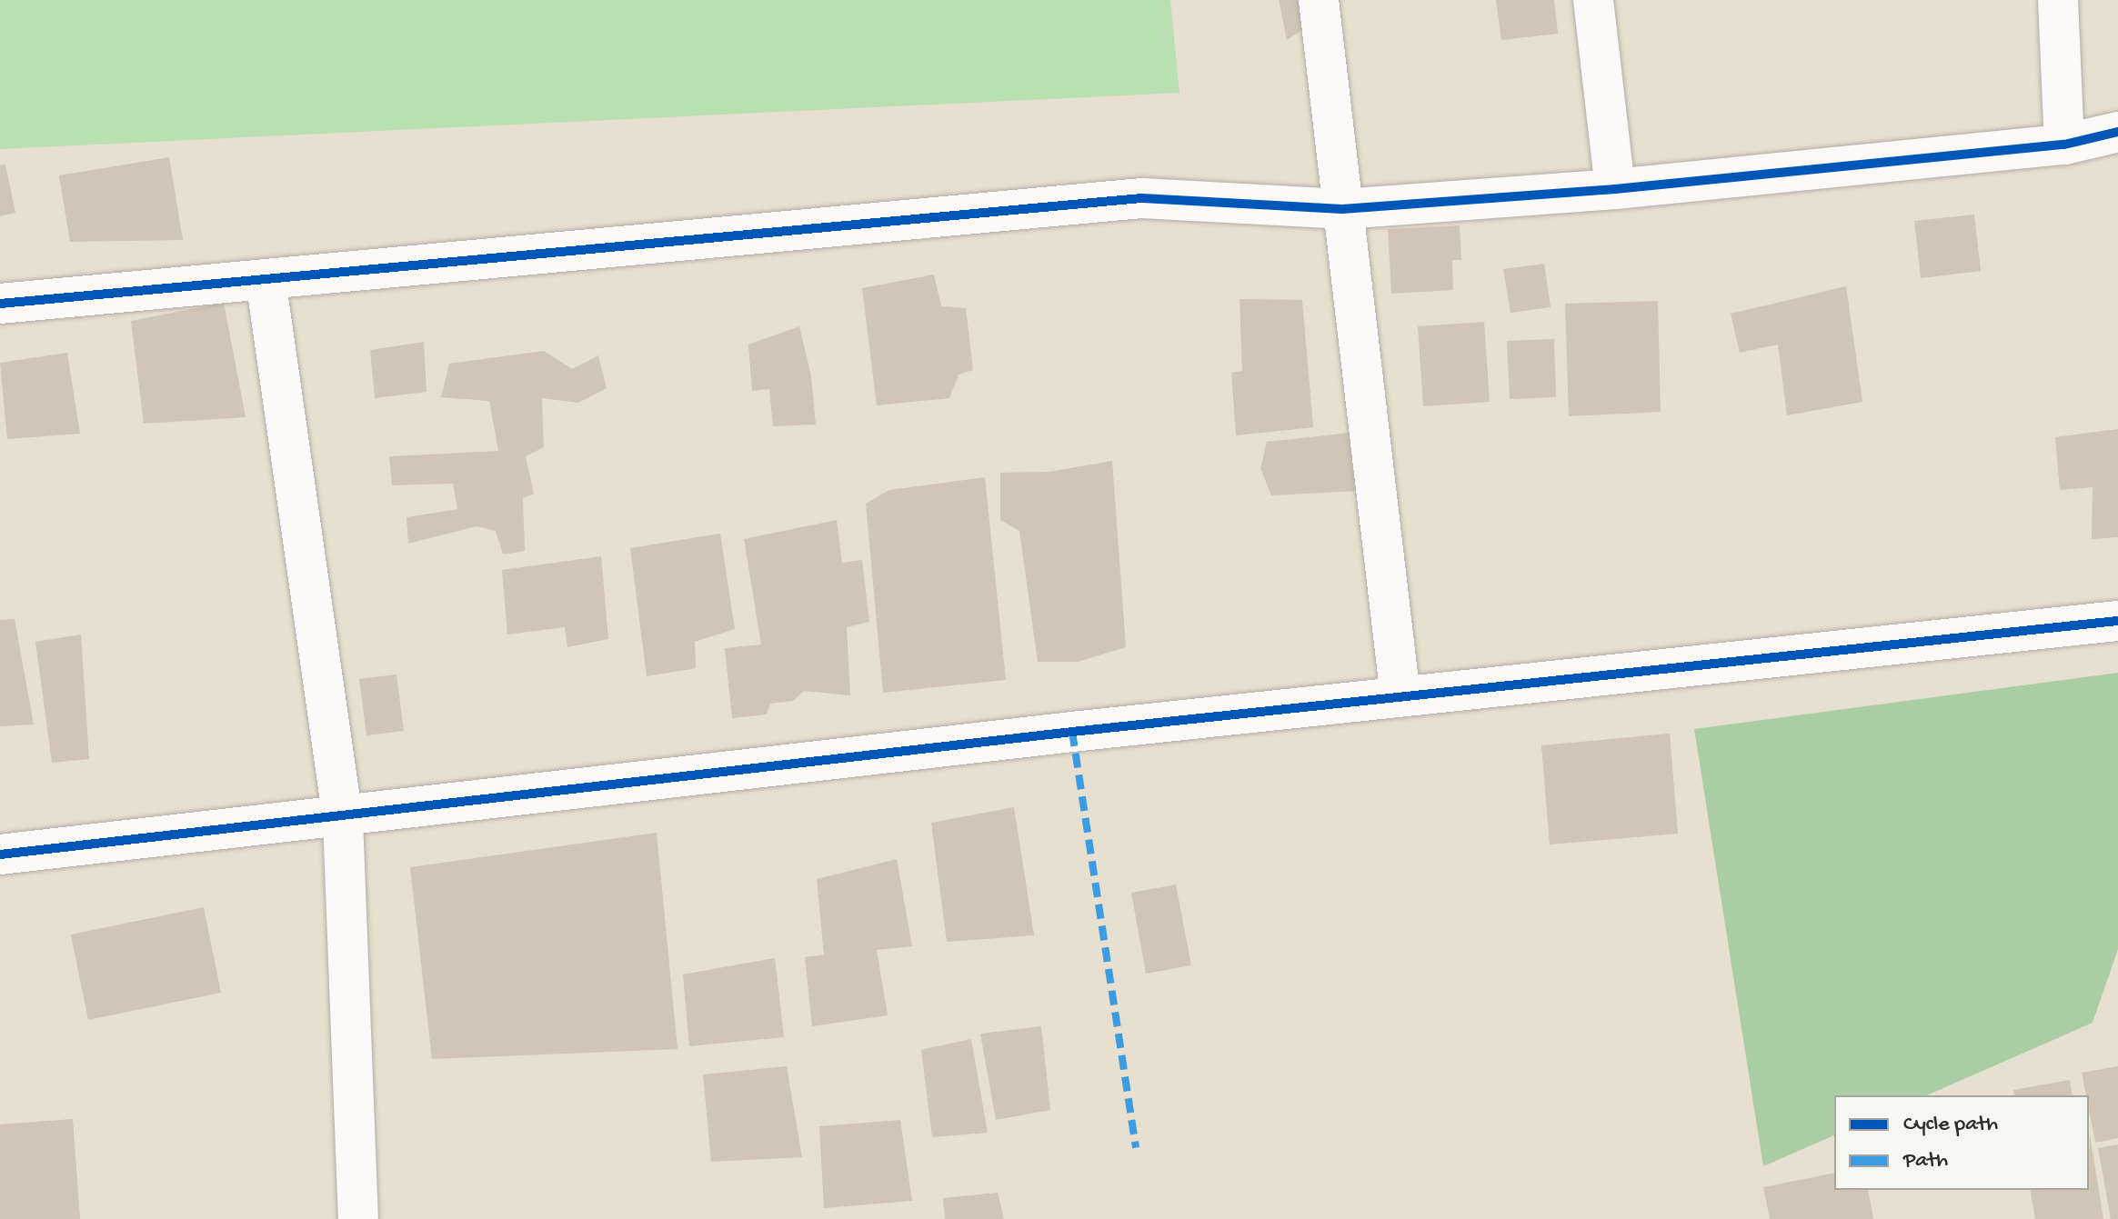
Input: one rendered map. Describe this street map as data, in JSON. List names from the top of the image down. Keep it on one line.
{"legend":["Cycle path","Path"]}
